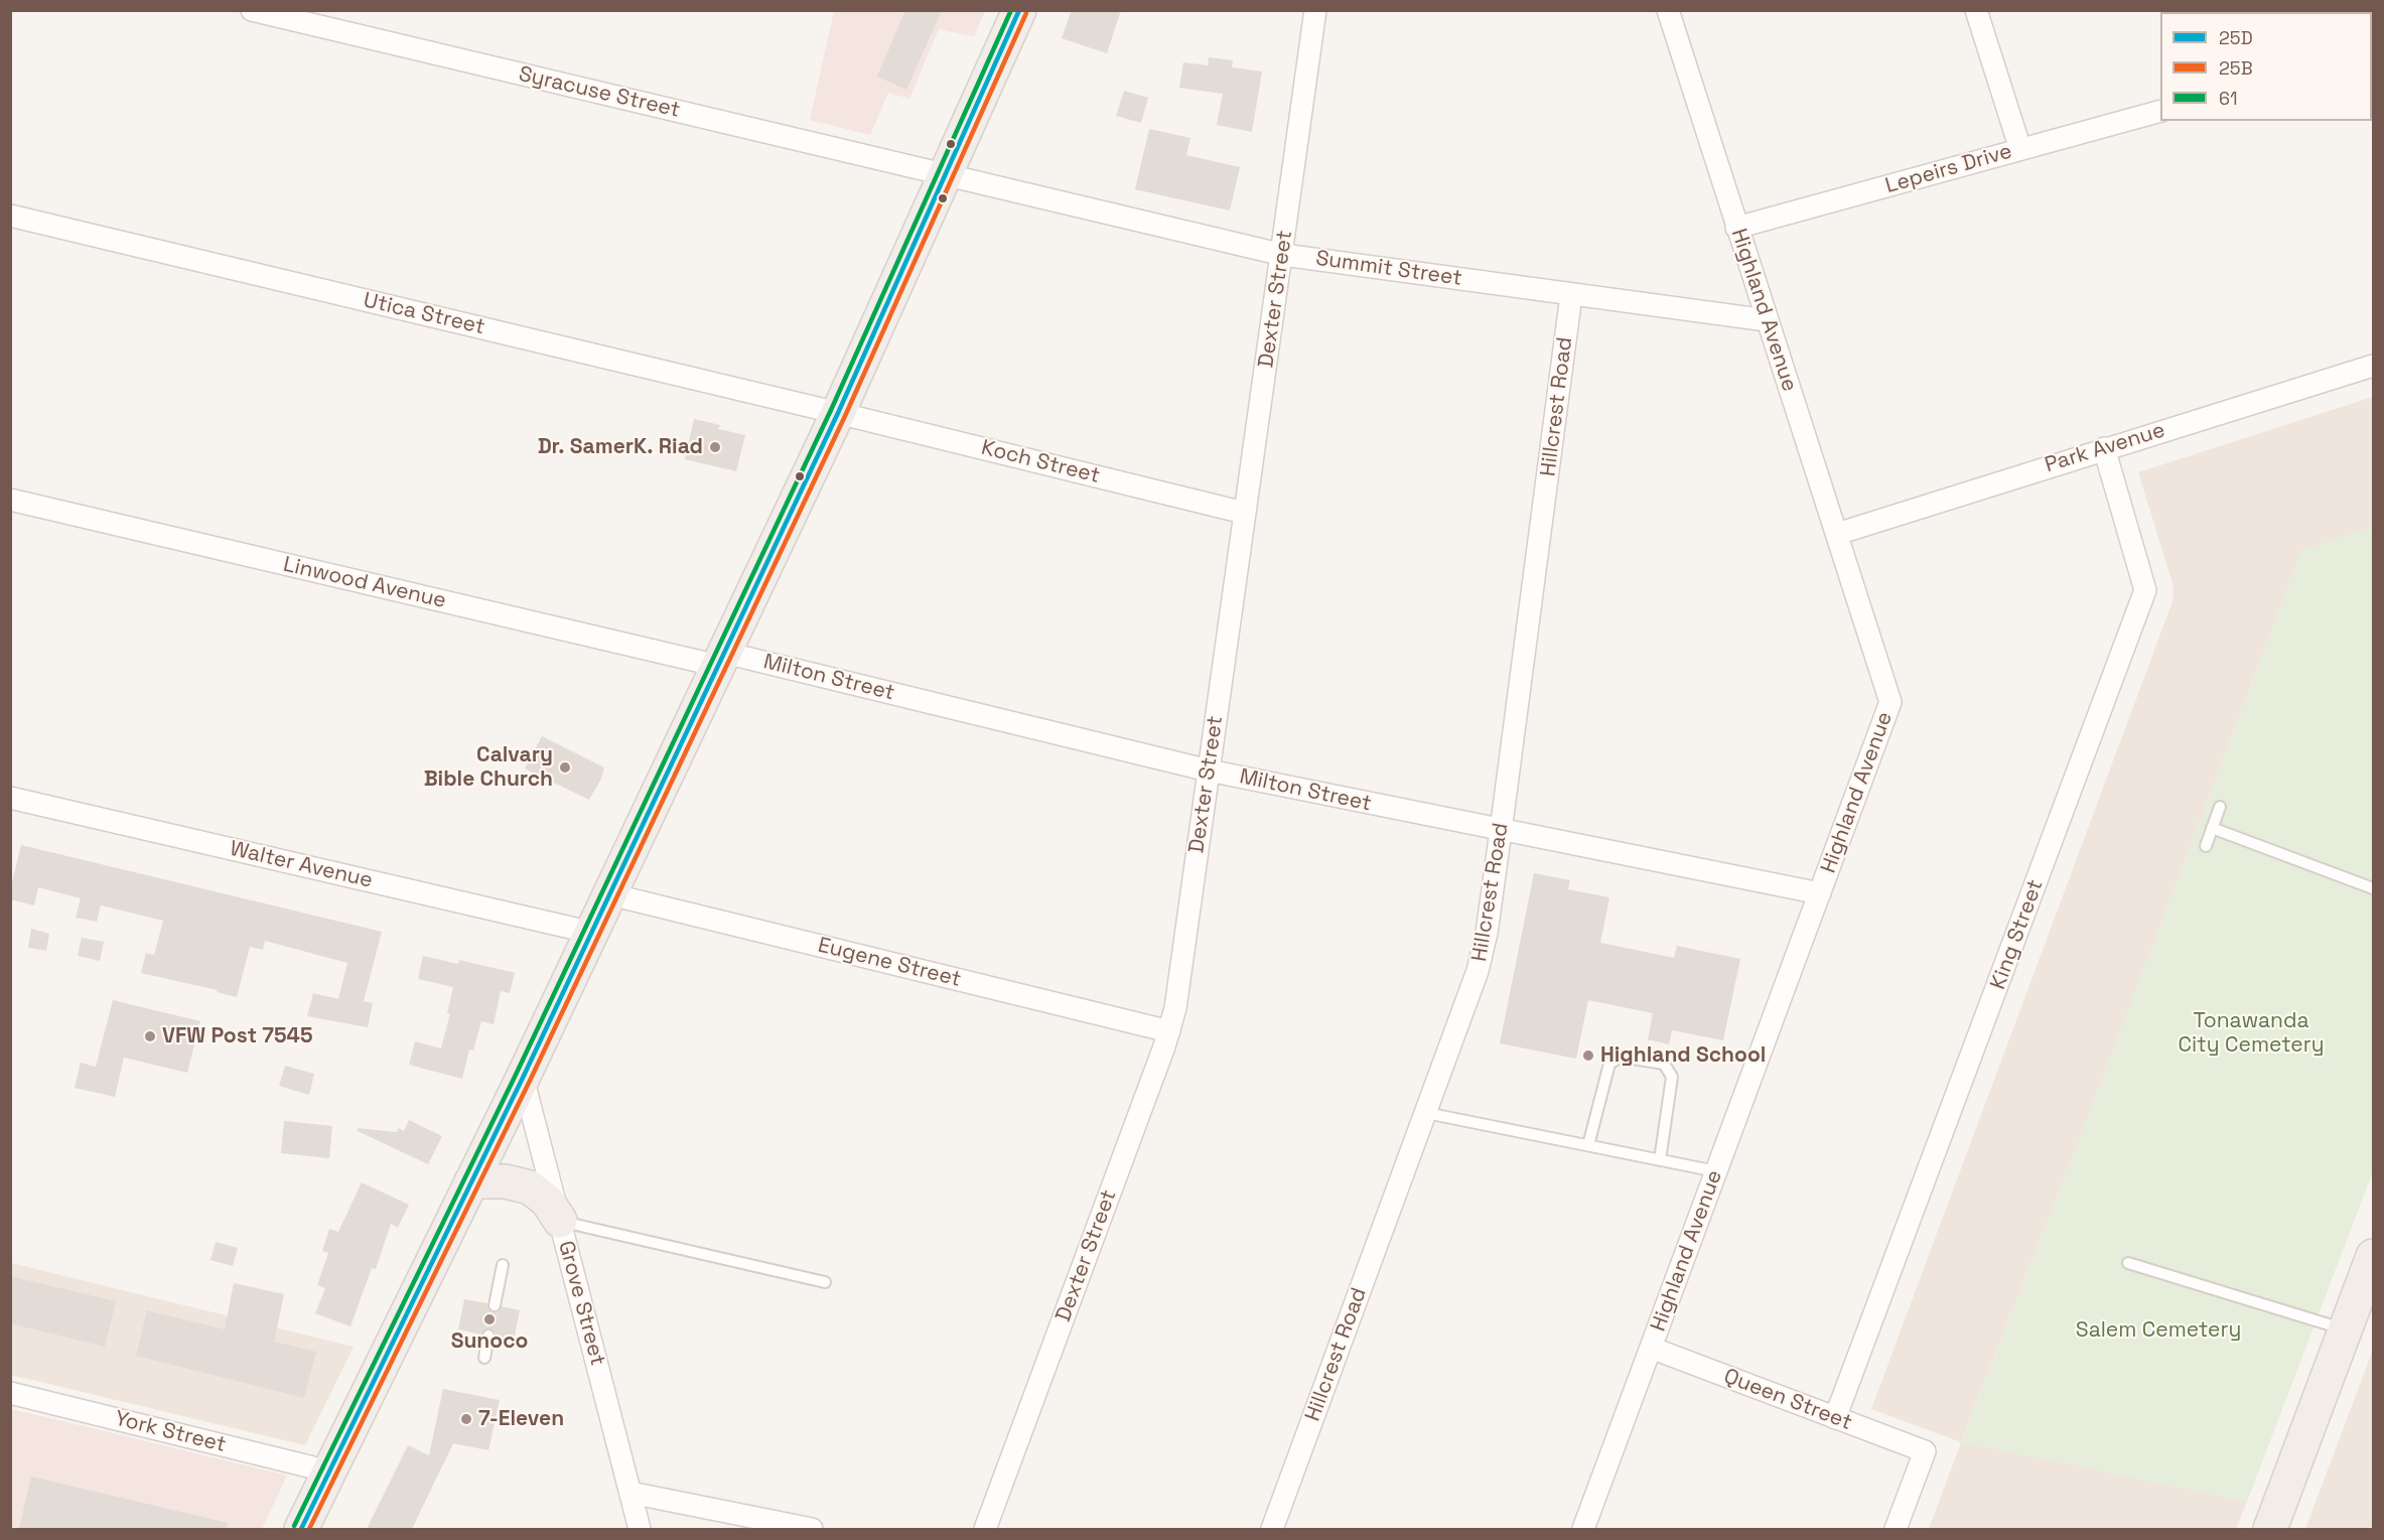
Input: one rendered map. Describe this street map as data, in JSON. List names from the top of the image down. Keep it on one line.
{"streets":{"street":["Syracuse Street","Lepeirs Drive","Summit Street","Dexter Street","Highland Avenue","Utica Street","Hillcrest Road","Park Avenue","Koch Street","Linwood Avenue","Milton Street","Walter Avenue","King Street","Eugene Street","Grove Street","Queen Street","York Street"]},"crossings":[["Syracuse Street","Summit Street"],["Lepeirs Drive","Highland Avenue"],["Summit Street","Dexter Street"],["Summit Street","Highland Avenue"],["Summit Street","Hillcrest Road"],["Dexter Street","Koch Street"],["Dexter Street","Milton Street"],["Dexter Street","Eugene Street"],["Highland Avenue","Park Avenue"],["Highland Avenue","Milton Street"],["Highland Avenue","Queen Street"],["Utica Street","Koch Street"],["Hillcrest Road","Milton Street"],["Park Avenue","King Street"],["Linwood Avenue","Milton Street"],["King Street","Queen Street"]],"parks":["Tonawanda City Cemetery","Salem Cemetery"],"places":["Dr. SamerK. Riad","Calvary Bible Church","VFW Post 7545","Highland School","Sunoco","7-Eleven"],"lines":["transit line 25D","transit line 61","transit line 25B"],"legend":["25D","25B","61"]}
